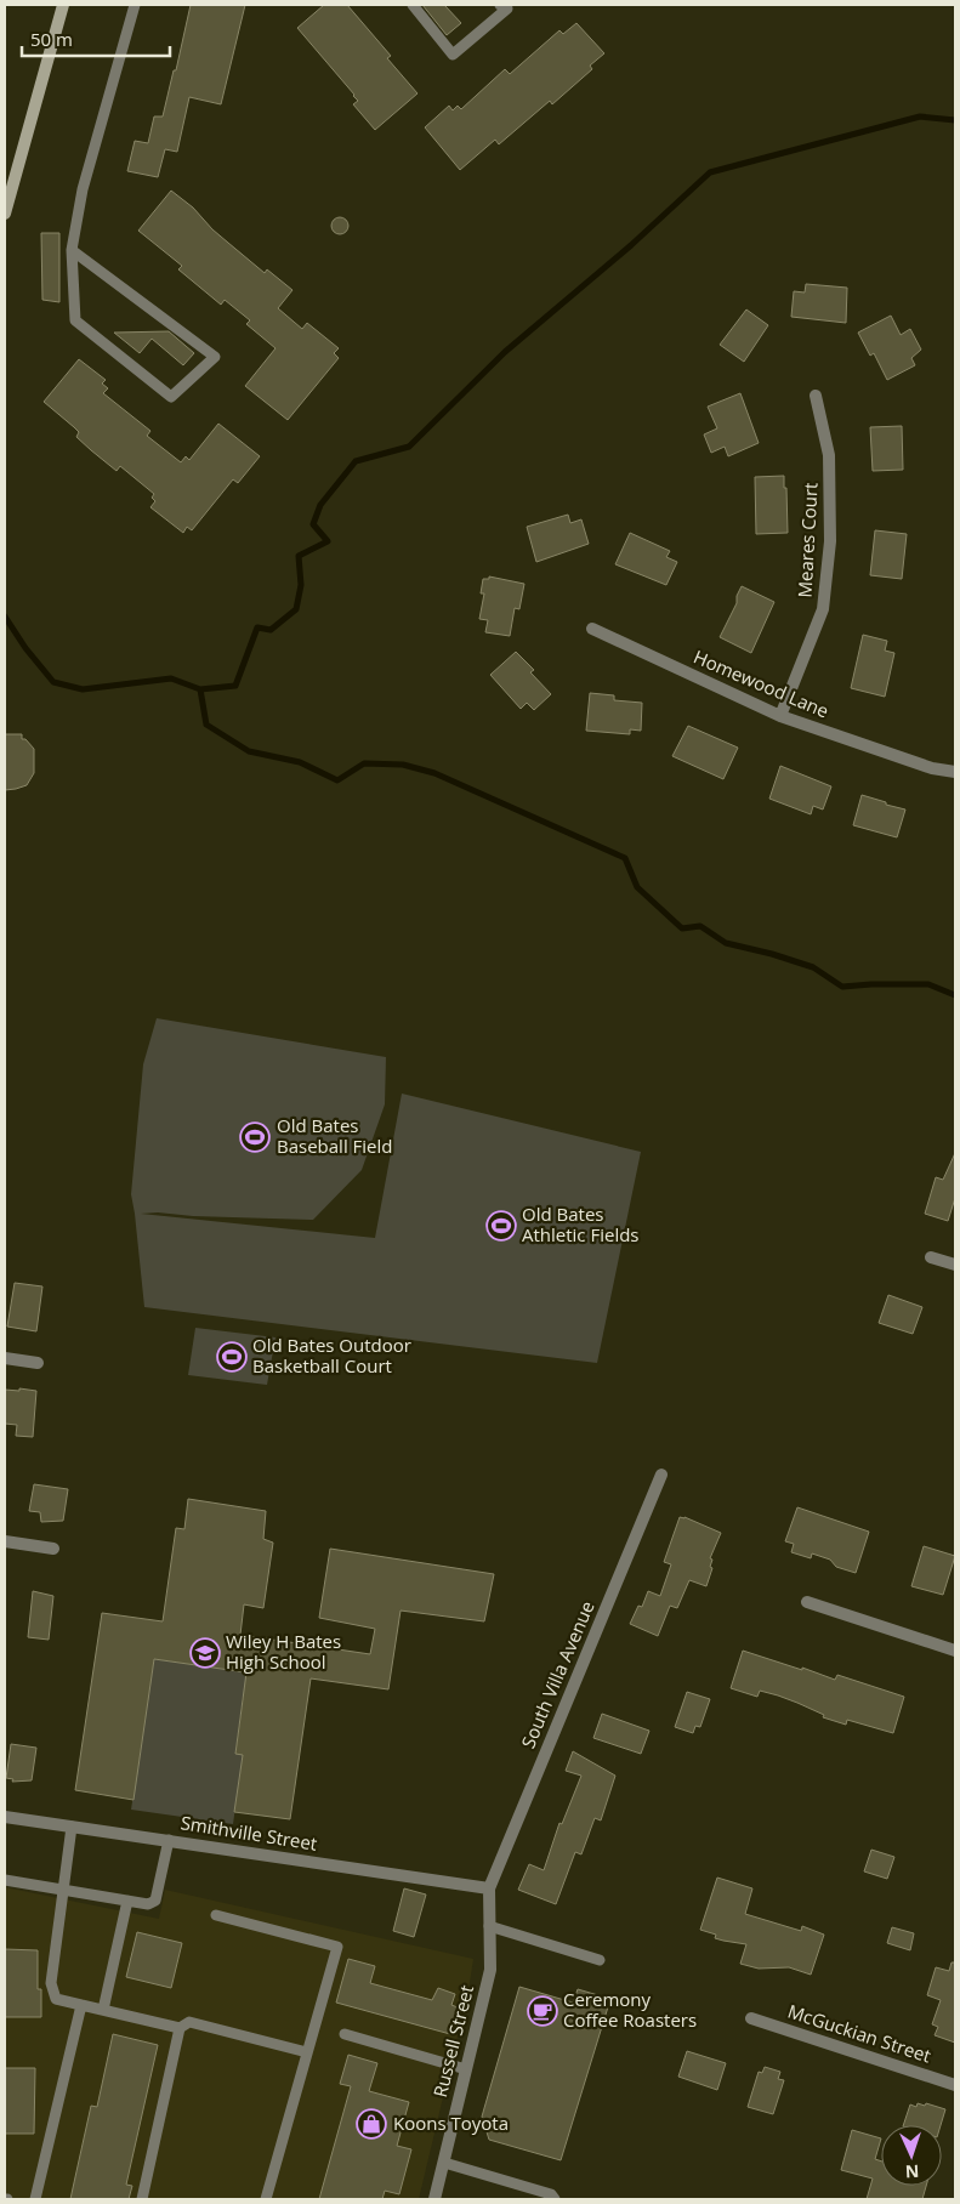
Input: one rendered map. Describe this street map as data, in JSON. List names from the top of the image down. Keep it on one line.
{"streets":{"street":["Meares Court","Homewood Lane","South Villa Avenue","Smithville Street","McGuckian Street","Russell Street"]},"crossings":[["Meares Court","Homewood Lane"],["South Villa Avenue","Smithville Street"],["South Villa Avenue","Russell Street"],["Smithville Street","Russell Street"]],"places":{"sports":["Old Bates Baseball Field","Old Bates Athletic Fields","Old Bates Outdoor Basketball Court"],"school or university":["Wiley H Bates High School"],"cafe":["Ceremony Coffee Roasters"],"shop":["Koons Toyota"]},"scale_bar":"50 m","north":"bottom"}
